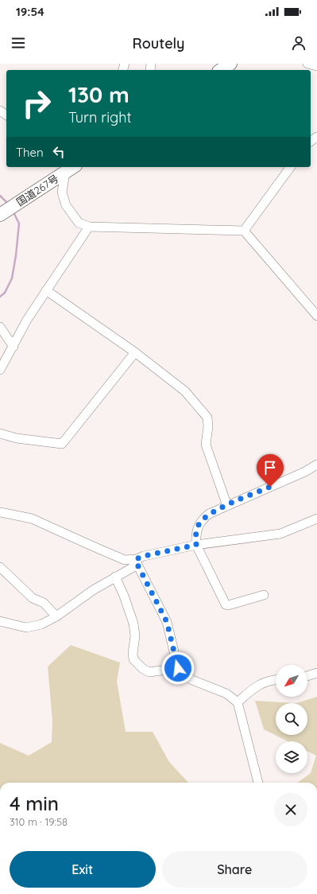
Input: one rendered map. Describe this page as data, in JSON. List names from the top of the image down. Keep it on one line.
{"streets":{"highway":["国道267号"]},"north":"bottom left","page":{"status":"19:54","header":"Routely","turn":["130 m","Turn right"],"then":"Then","heading":["4 min","310 m · 19:58"],"buttons":["Exit","Share"]}}
